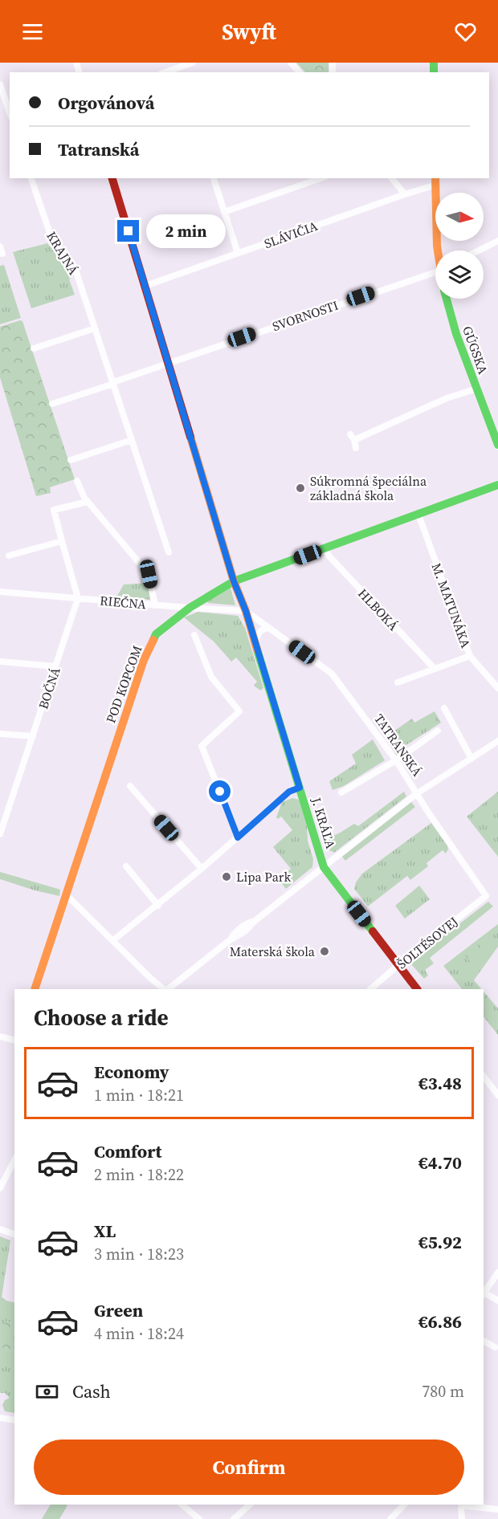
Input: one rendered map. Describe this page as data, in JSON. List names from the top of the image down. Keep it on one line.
{"streets":{"street":["SLÁVIČIA","KRAJNÁ","SVORNOSTI","GÚGSKA","RIEČNA","M. MATUNÁKA","HLBOKÁ","POD KOPCOM","BOČNÁ","TATRANSKÁ","J. KRÁĽA","ŠOLTÉSOVEJ"]},"crossings":[["KRAJNÁ","SVORNOSTI"],["RIEČNA","POD KOPCOM"],["RIEČNA","BOČNÁ"],["RIEČNA","TATRANSKÁ"],["RIEČNA","J. KRÁĽA"],["M. MATUNÁKA","POD KOPCOM"],["HLBOKÁ","POD KOPCOM"],["TATRANSKÁ","J. KRÁĽA"],["TATRANSKÁ","ŠOLTÉSOVEJ"],["J. KRÁĽA","ŠOLTÉSOVEJ"]],"places":["Súkromná špeciálna základná škola","Lipa Park","Materská škola"],"north":"right","page":{"header":"Swyft","banner":["Orgovánová","Tatranská"],"bubble":"2 min","heading":"Choose a ride","list":[{"name":"Economy","note":"1 min · 18:21","value":"€3.48"},{"name":"Comfort","note":"2 min · 18:22","value":"€4.70"},{"name":"XL","note":"3 min · 18:23","value":"€5.92"},{"name":"Green","note":"4 min · 18:24","value":"€6.86"}],"pay":["Cash","780 m"],"buttons":"Confirm"}}
